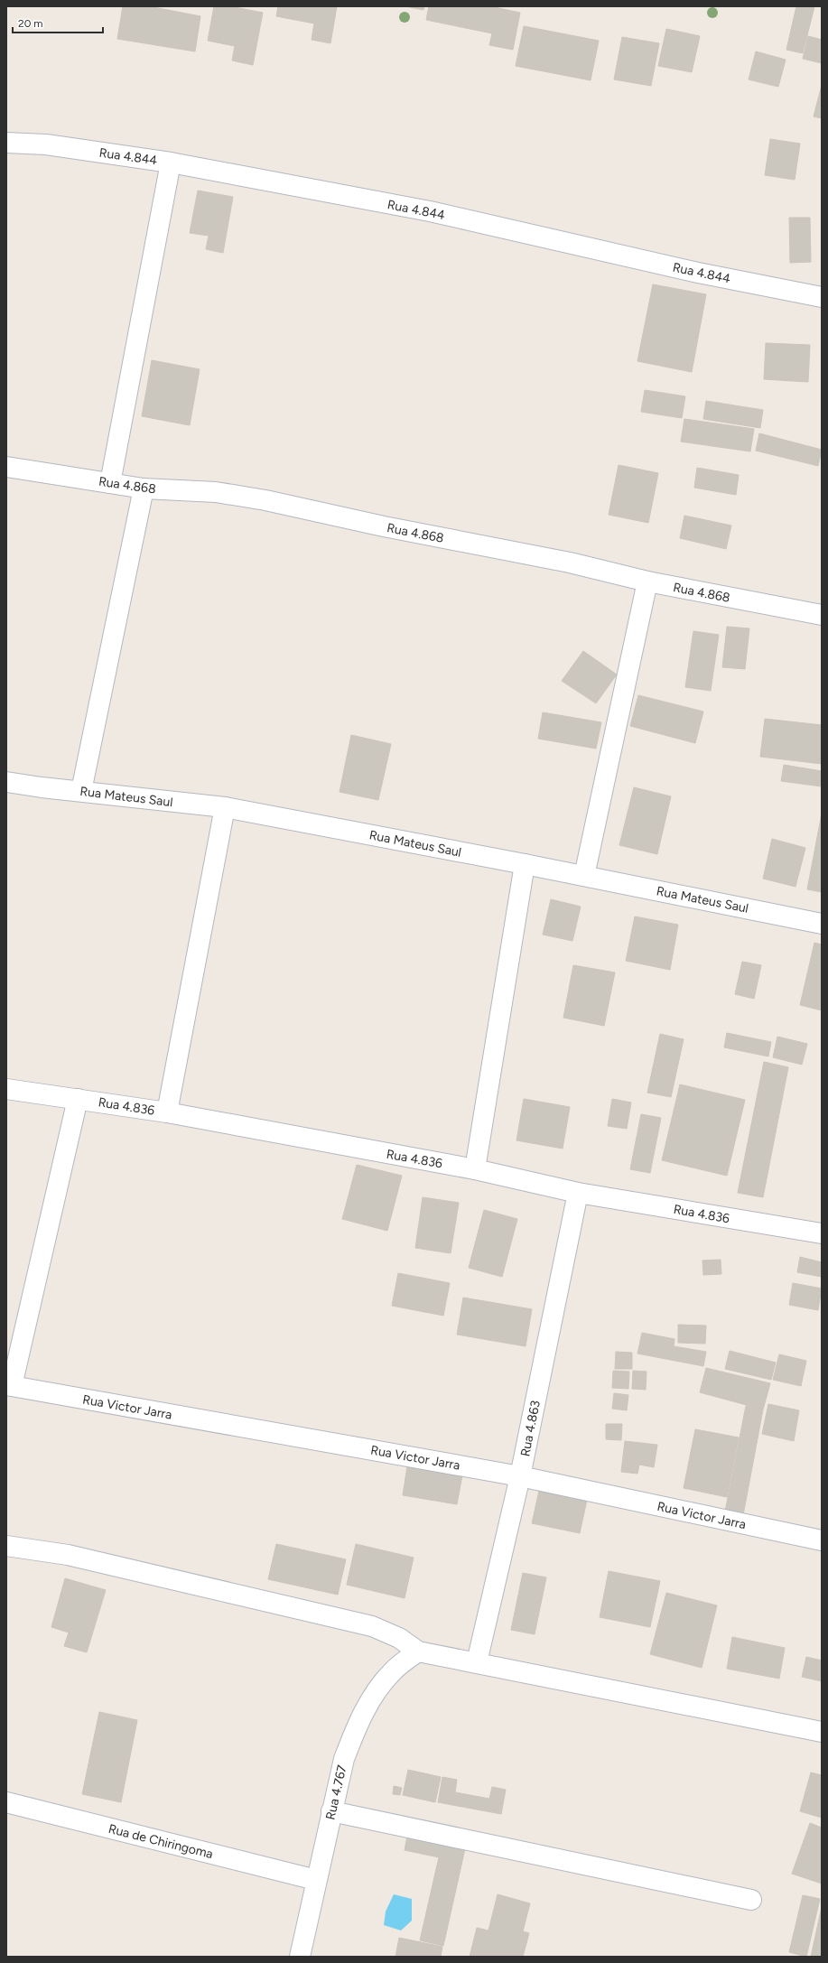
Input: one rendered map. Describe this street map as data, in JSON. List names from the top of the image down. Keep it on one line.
{"streets":{"street":["Rua 4.844","Rua 4.868","Rua Mateus Saul","Rua 4.836","Rua Victor Jarra","Rua 4.863","Rua 4.767","Rua de Chiringoma"]},"crossings":[["Rua 4.836","Rua 4.863"],["Rua Victor Jarra","Rua 4.863"],["Rua 4.767","Rua de Chiringoma"]],"scale_bar":"20 m"}
